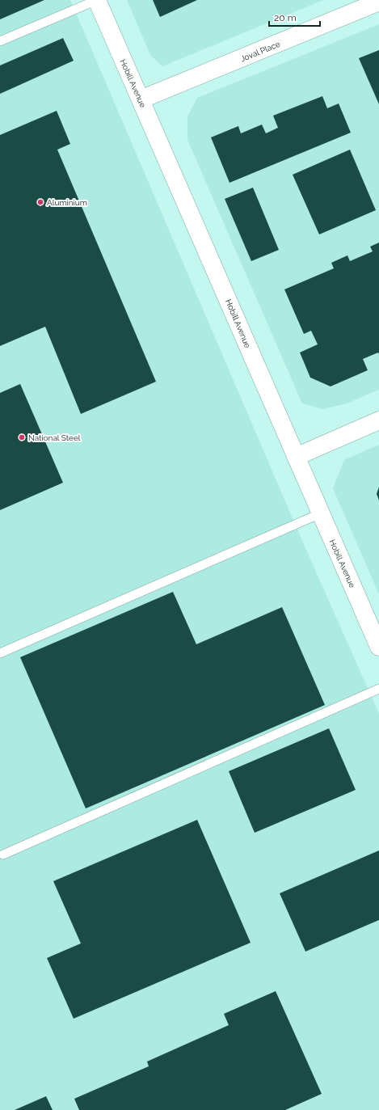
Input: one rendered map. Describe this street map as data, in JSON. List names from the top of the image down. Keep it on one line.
{"streets":{"street":["Joval Place","Hobill Avenue"]},"crossings":[["Joval Place","Hobill Avenue"]],"places":["Aluminium","National Steel"],"scale_bar":"20 m"}
